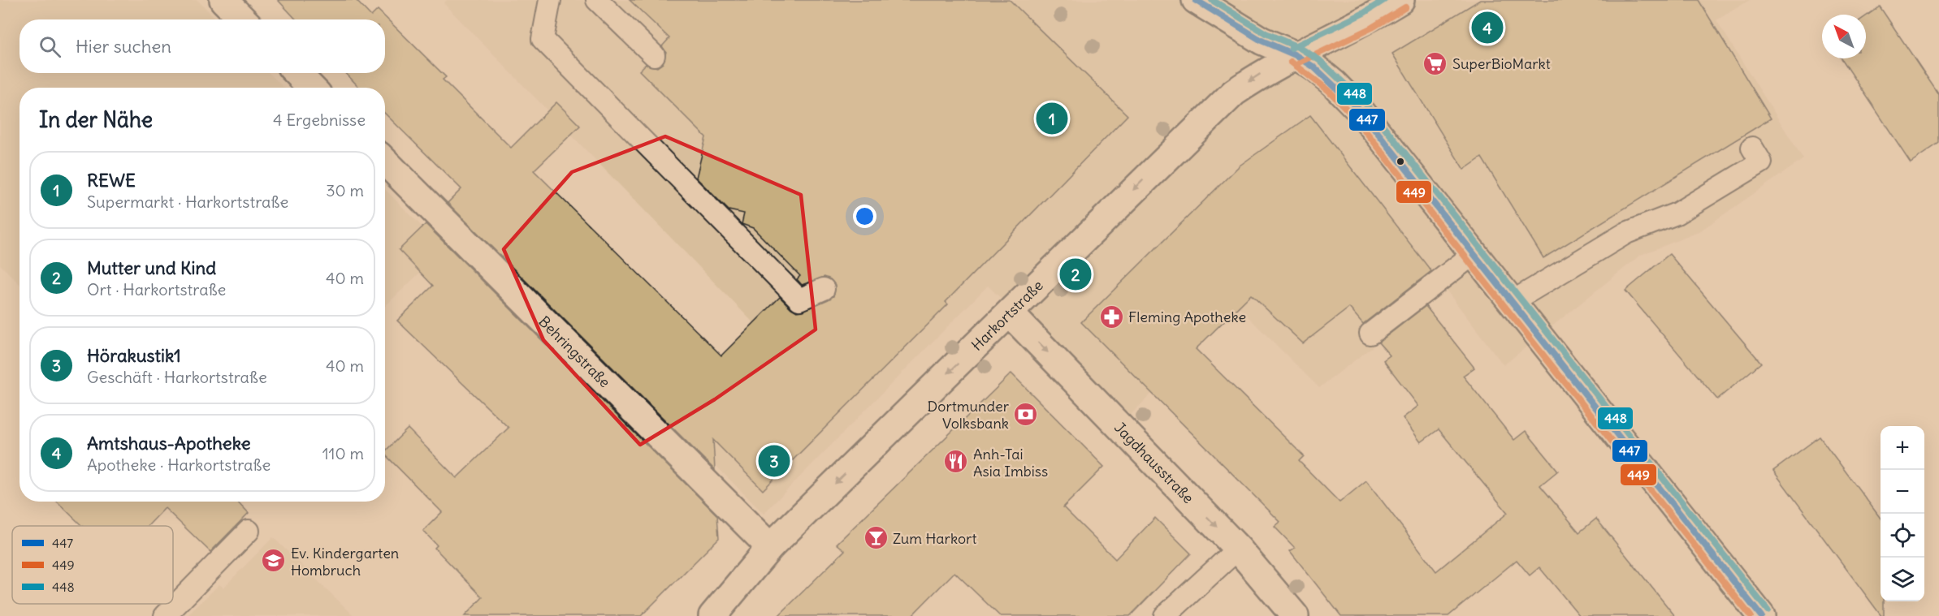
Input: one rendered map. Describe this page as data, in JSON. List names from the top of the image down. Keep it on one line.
{"streets":{"street":["Harkortstraße","Behringstraße","Jagdhausstraße"]},"crossings":[["Harkortstraße","Behringstraße"],["Harkortstraße","Jagdhausstraße"]],"one_way":["Harkortstraße","Jagdhausstraße"],"places":{"supermarket":["SuperBioMarkt"],"pharmacy":["Fleming Apotheke"],"bank":["Dortmunder Volksbank"],"restaurant":["Anh-Tai Asia Imbiss"],"bar":["Zum Harkort"],"school or university":["Ev. Kindergarten Hombruch"]},"lines":["transit line 447","transit line 448","transit line 449"],"legend":["447","449","448"],"north":"top left","page":{"pins":["4","1","2","3"],"search":"Hier suchen","heading":["In der Nähe","4 Ergebnisse"],"list":[{"mark":"1","name":"REWE","note":"Supermarkt · Harkortstraße","value":"30 m"},{"mark":"2","name":"Mutter und Kind","note":"Ort · Harkortstraße","value":"40 m"},{"mark":"3","name":"Hörakustik1","note":"Geschäft · Harkortstraße","value":"40 m"},{"mark":"4","name":"Amtshaus-Apotheke","note":"Apotheke · Harkortstraße","value":"110 m"}],"map_buttons":["+","−"]}}
